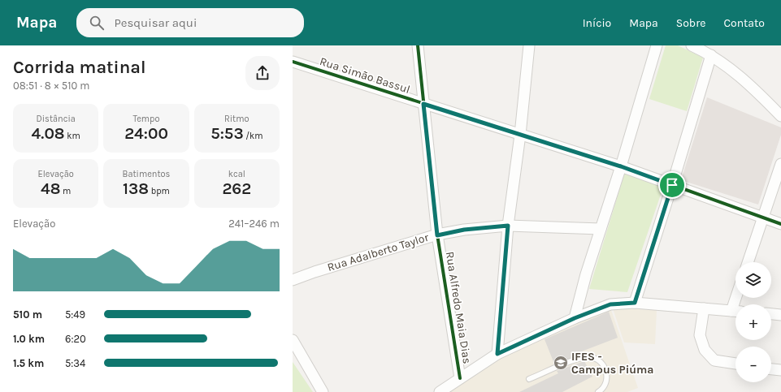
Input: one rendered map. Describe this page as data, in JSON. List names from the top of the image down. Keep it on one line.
{"streets":{"street":["Rua Simão Bassul","Rua Adalberto Taylor","Rua Alfredo Maia Dias"]},"crossings":[["Rua Simão Bassul","Rua Alfredo Maia Dias"],["Rua Adalberto Taylor","Rua Alfredo Maia Dias"]],"places":{"school or university":["IFES - Campus Piúma"]},"page":{"header":"Mapa","search":"Pesquisar aqui","nav":["Início","Mapa","Sobre","Contato"],"heading":["Corrida matinal","08:51 · 8 × 510 m"],"stats":[["Distância","4.08 km"],["Tempo","24:00"],["Ritmo","5:53 /km"],["Elevação","48 m"],["Batimentos","138 bpm"],["kcal","262"]],"chart":["Elevação","241–246 m"],"map_buttons":["+","−"],"list":[{"name":"510 m","note":"5:49"},{"name":"1.0 km","note":"6:20"},{"name":"1.5 km","note":"5:34"}]}}
